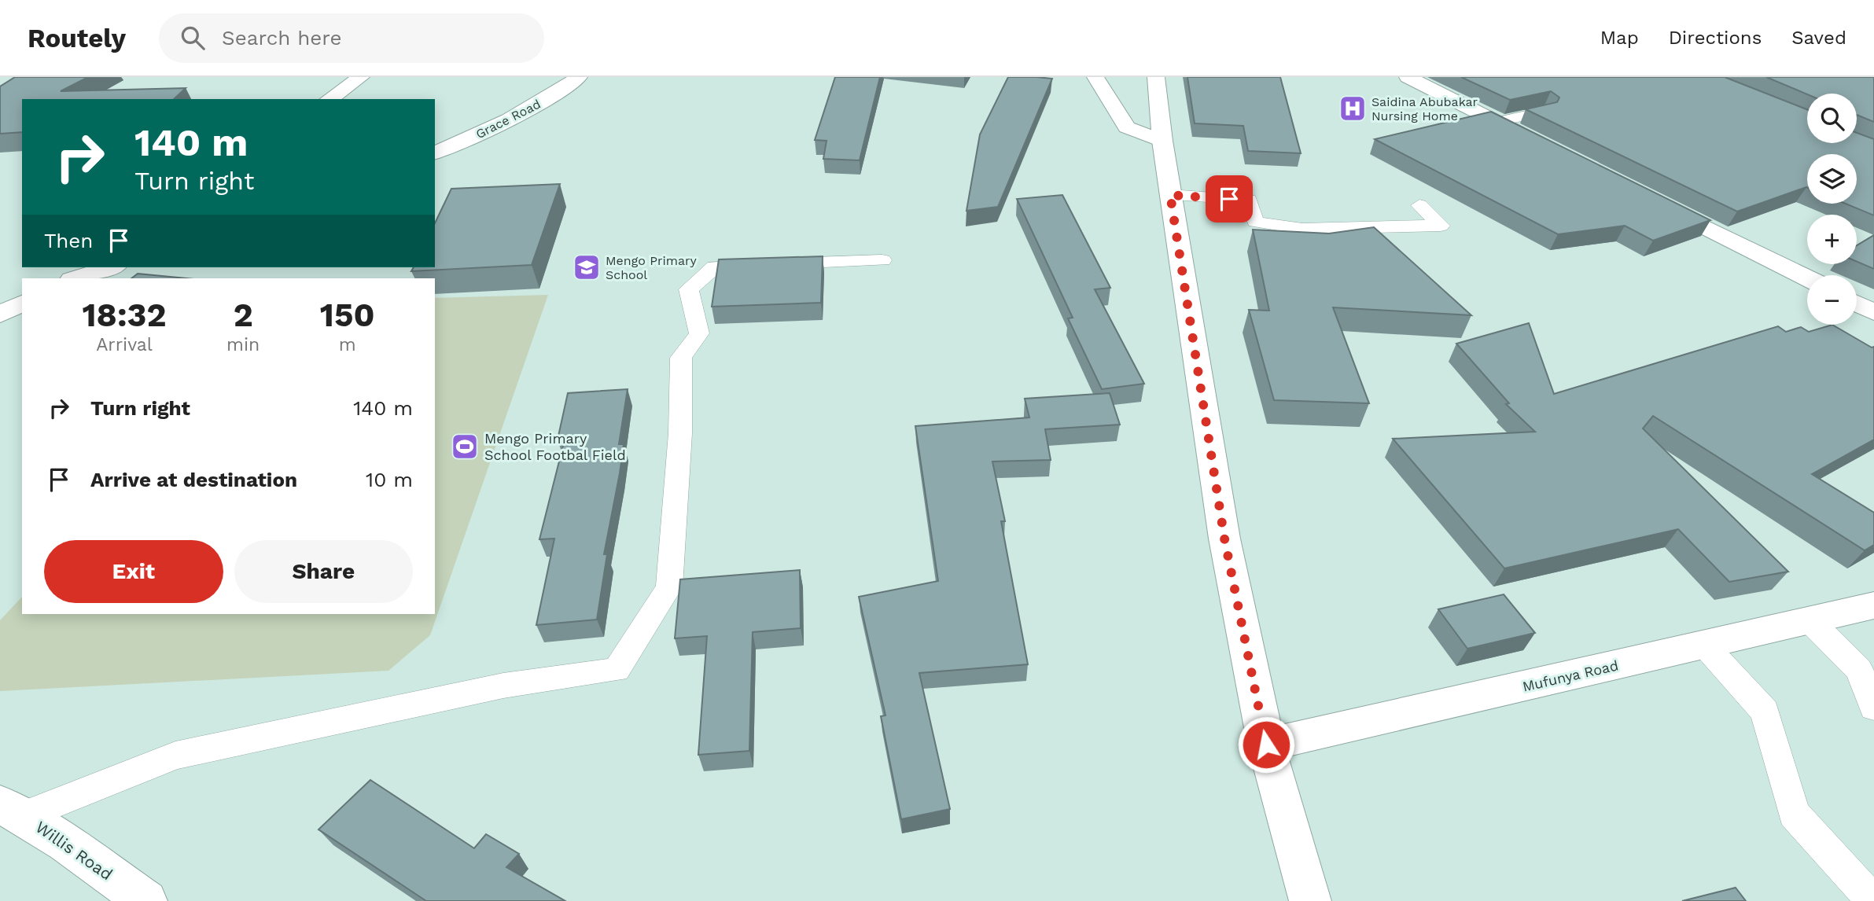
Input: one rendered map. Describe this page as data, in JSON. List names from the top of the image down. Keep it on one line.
{"streets":{"street":["Grace Road","Mufunya Road","Willis Road"]},"places":{"hospital":["Saidina Abubakar Nursing Home"],"school or university":["Mengo Primary School"],"sports":["Mengo Primary School Footbal Field"]},"page":{"header":"Routely","search":"Search here","nav":["Map","Directions","Saved"],"map_buttons":["+","−"],"turn":["140 m","Turn right"],"then":"Then","eta":["18:32","Arrival","2","min","150","m"],"list":[{"name":"Turn right","value":"140 m"},{"name":"Arrive at destination","value":"10 m"}],"buttons":["Exit","Share"]}}
